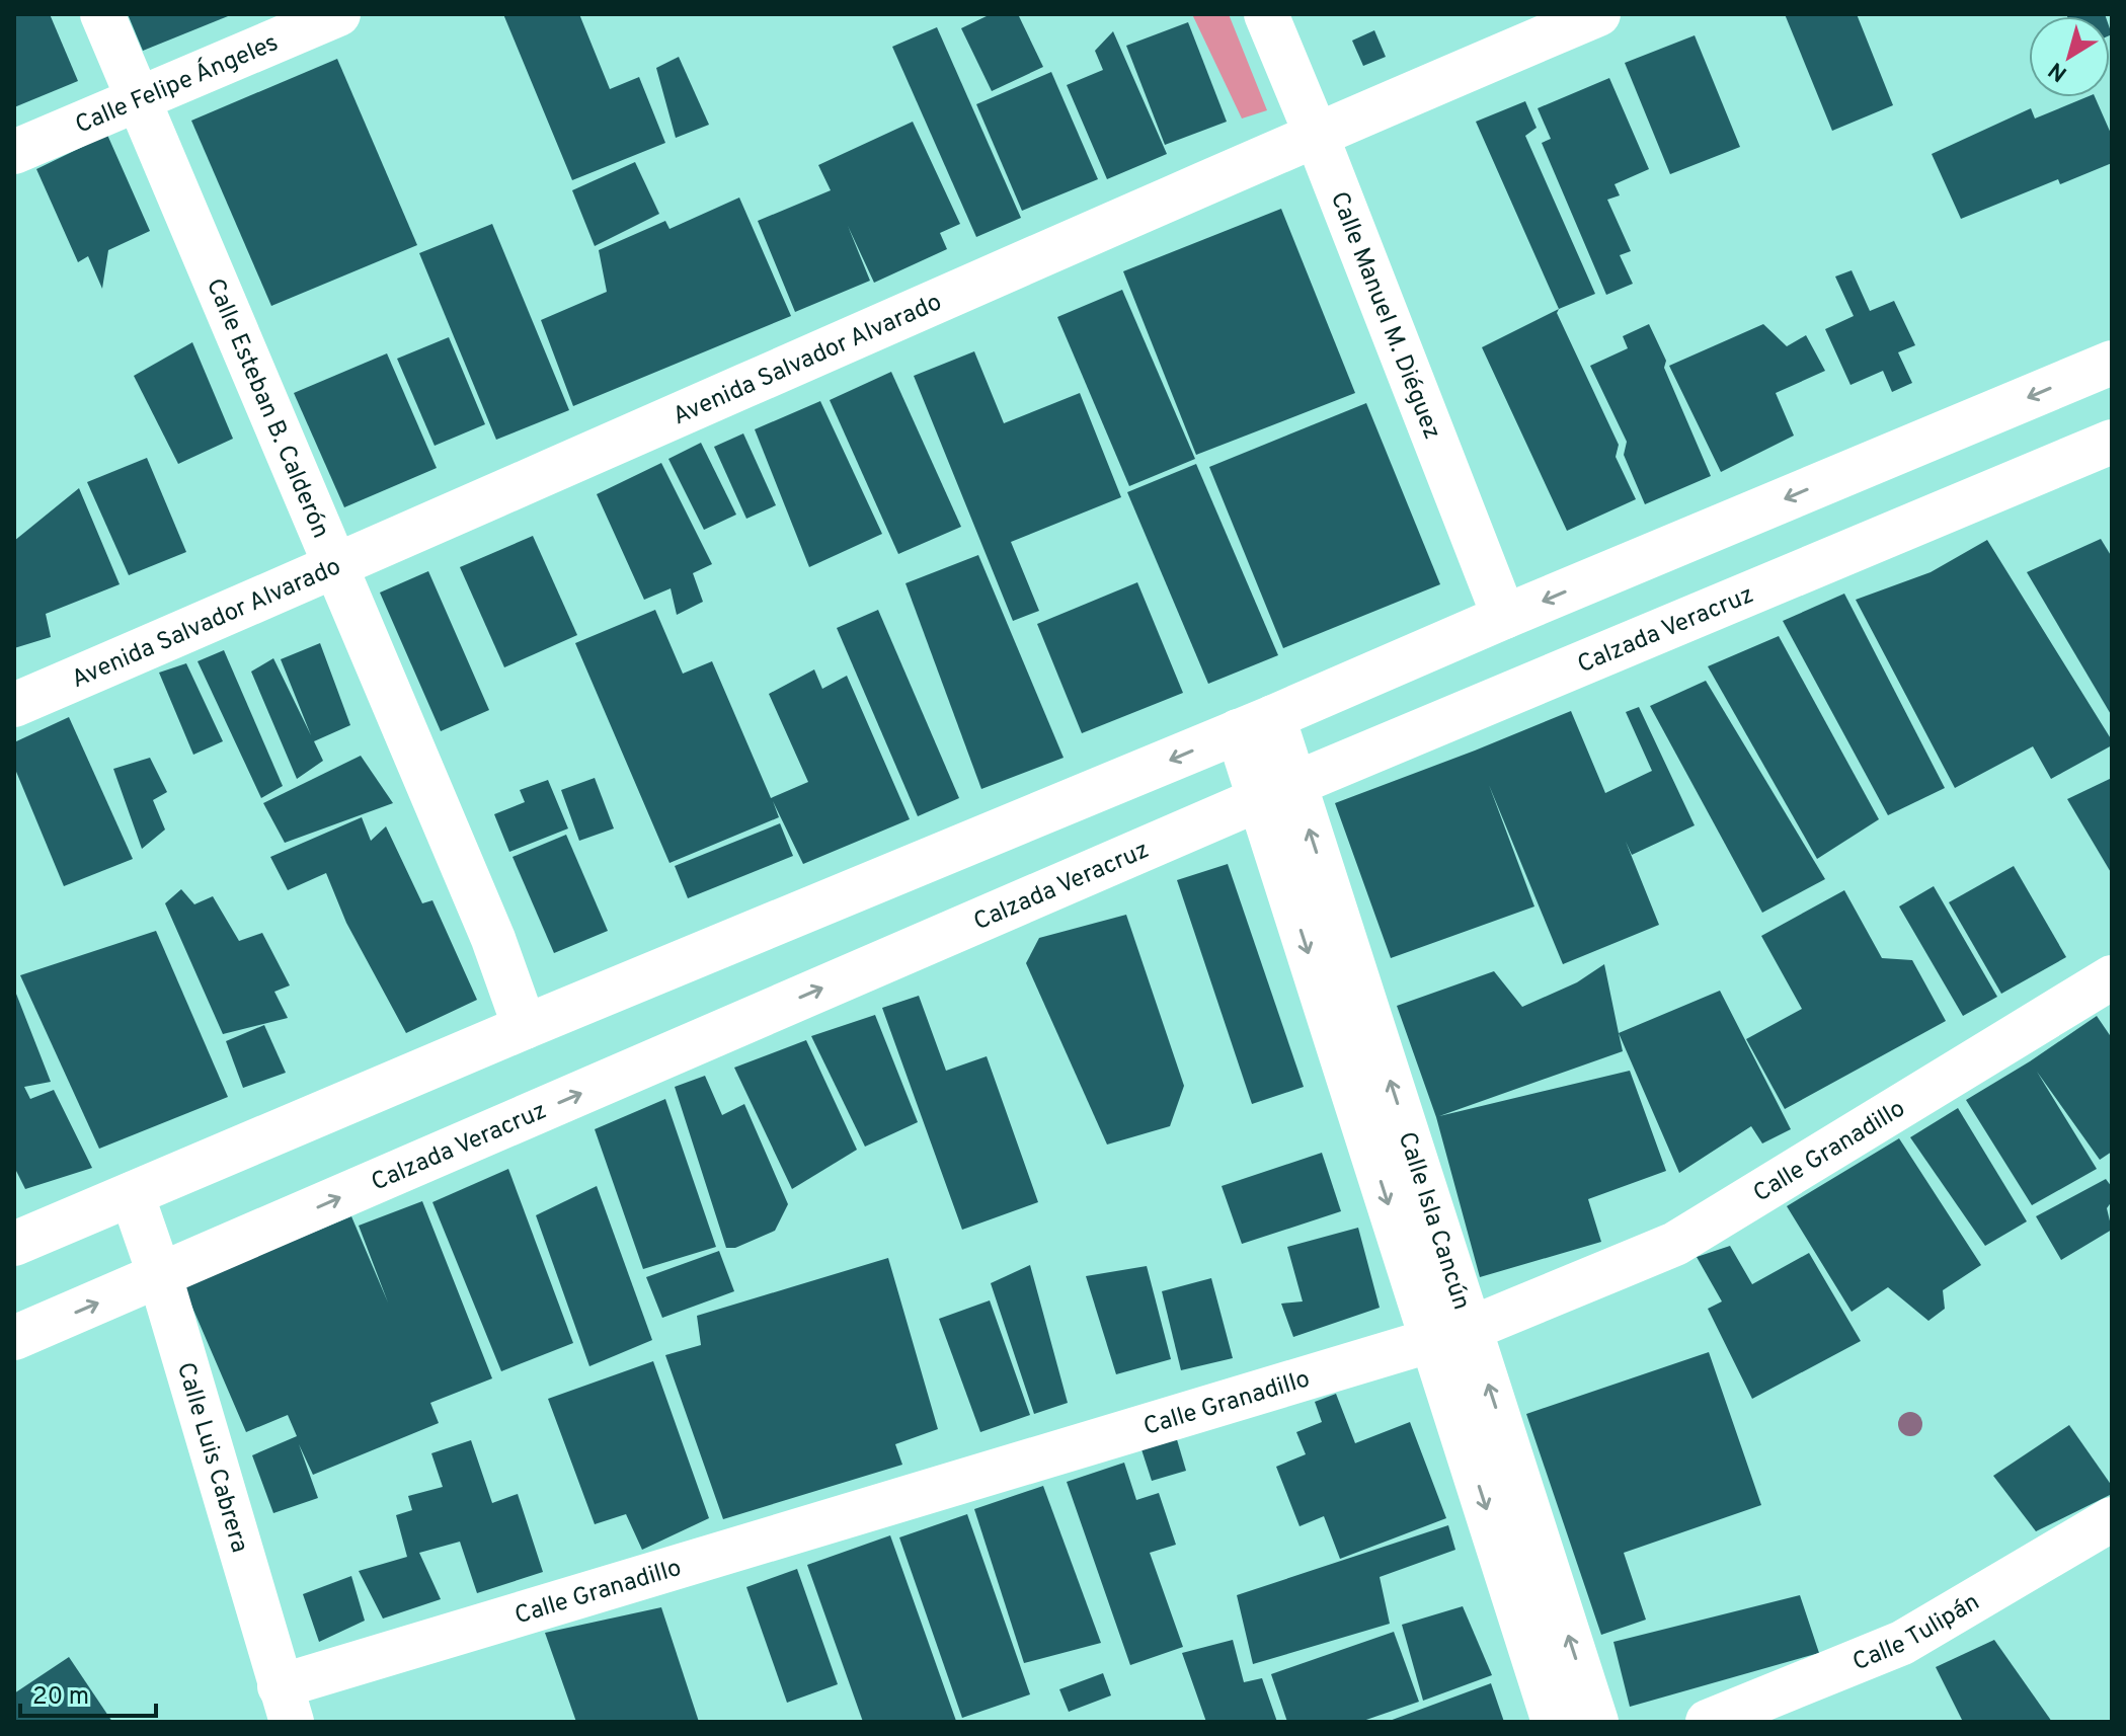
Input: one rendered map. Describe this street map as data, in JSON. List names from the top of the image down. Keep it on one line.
{"streets":{"street":["Calle Felipe Ángeles","Calle Manuel M. Diéguez","Avenida Salvador Alvarado","Calle Esteban B. Calderón","Calzada Veracruz","Calle Granadillo","Calle Isla Cancún","Calle Luis Cabrera","Calle Tulipán"]},"crossings":[["Calle Felipe Ángeles","Calle Esteban B. Calderón"],["Calle Manuel M. Diéguez","Avenida Salvador Alvarado"],["Avenida Salvador Alvarado","Calle Esteban B. Calderón"],["Calzada Veracruz","Calle Isla Cancún"],["Calzada Veracruz","Calle Luis Cabrera"],["Calle Granadillo","Calle Isla Cancún"],["Calle Granadillo","Calle Luis Cabrera"]],"scale_bar":"20 m","north":"bottom left"}
